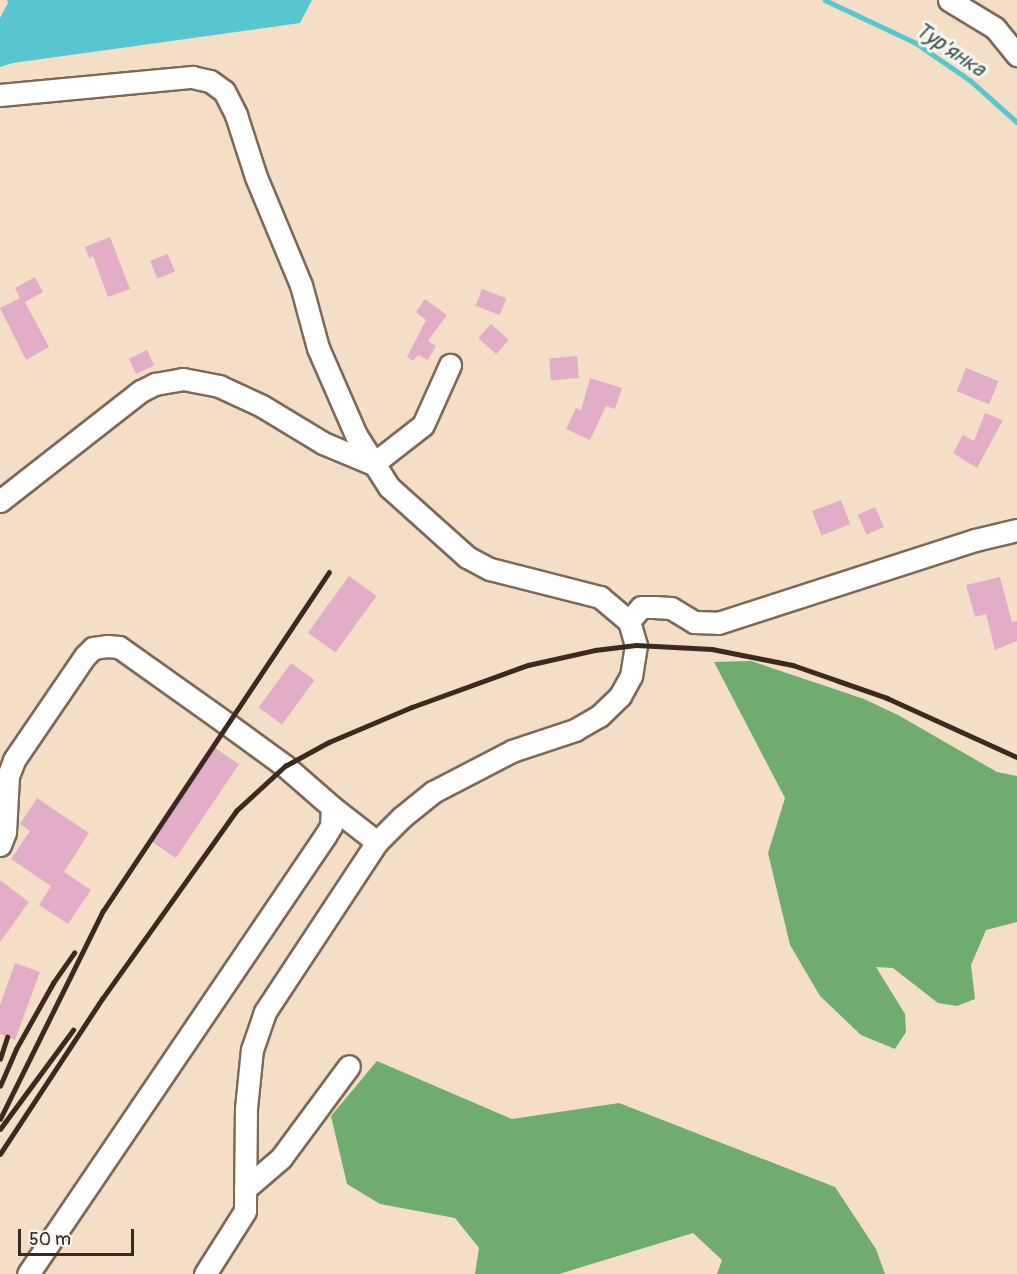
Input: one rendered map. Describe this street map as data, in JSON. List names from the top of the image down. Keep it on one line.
{"water":["Тур'янка"],"scale_bar":"50 m"}
